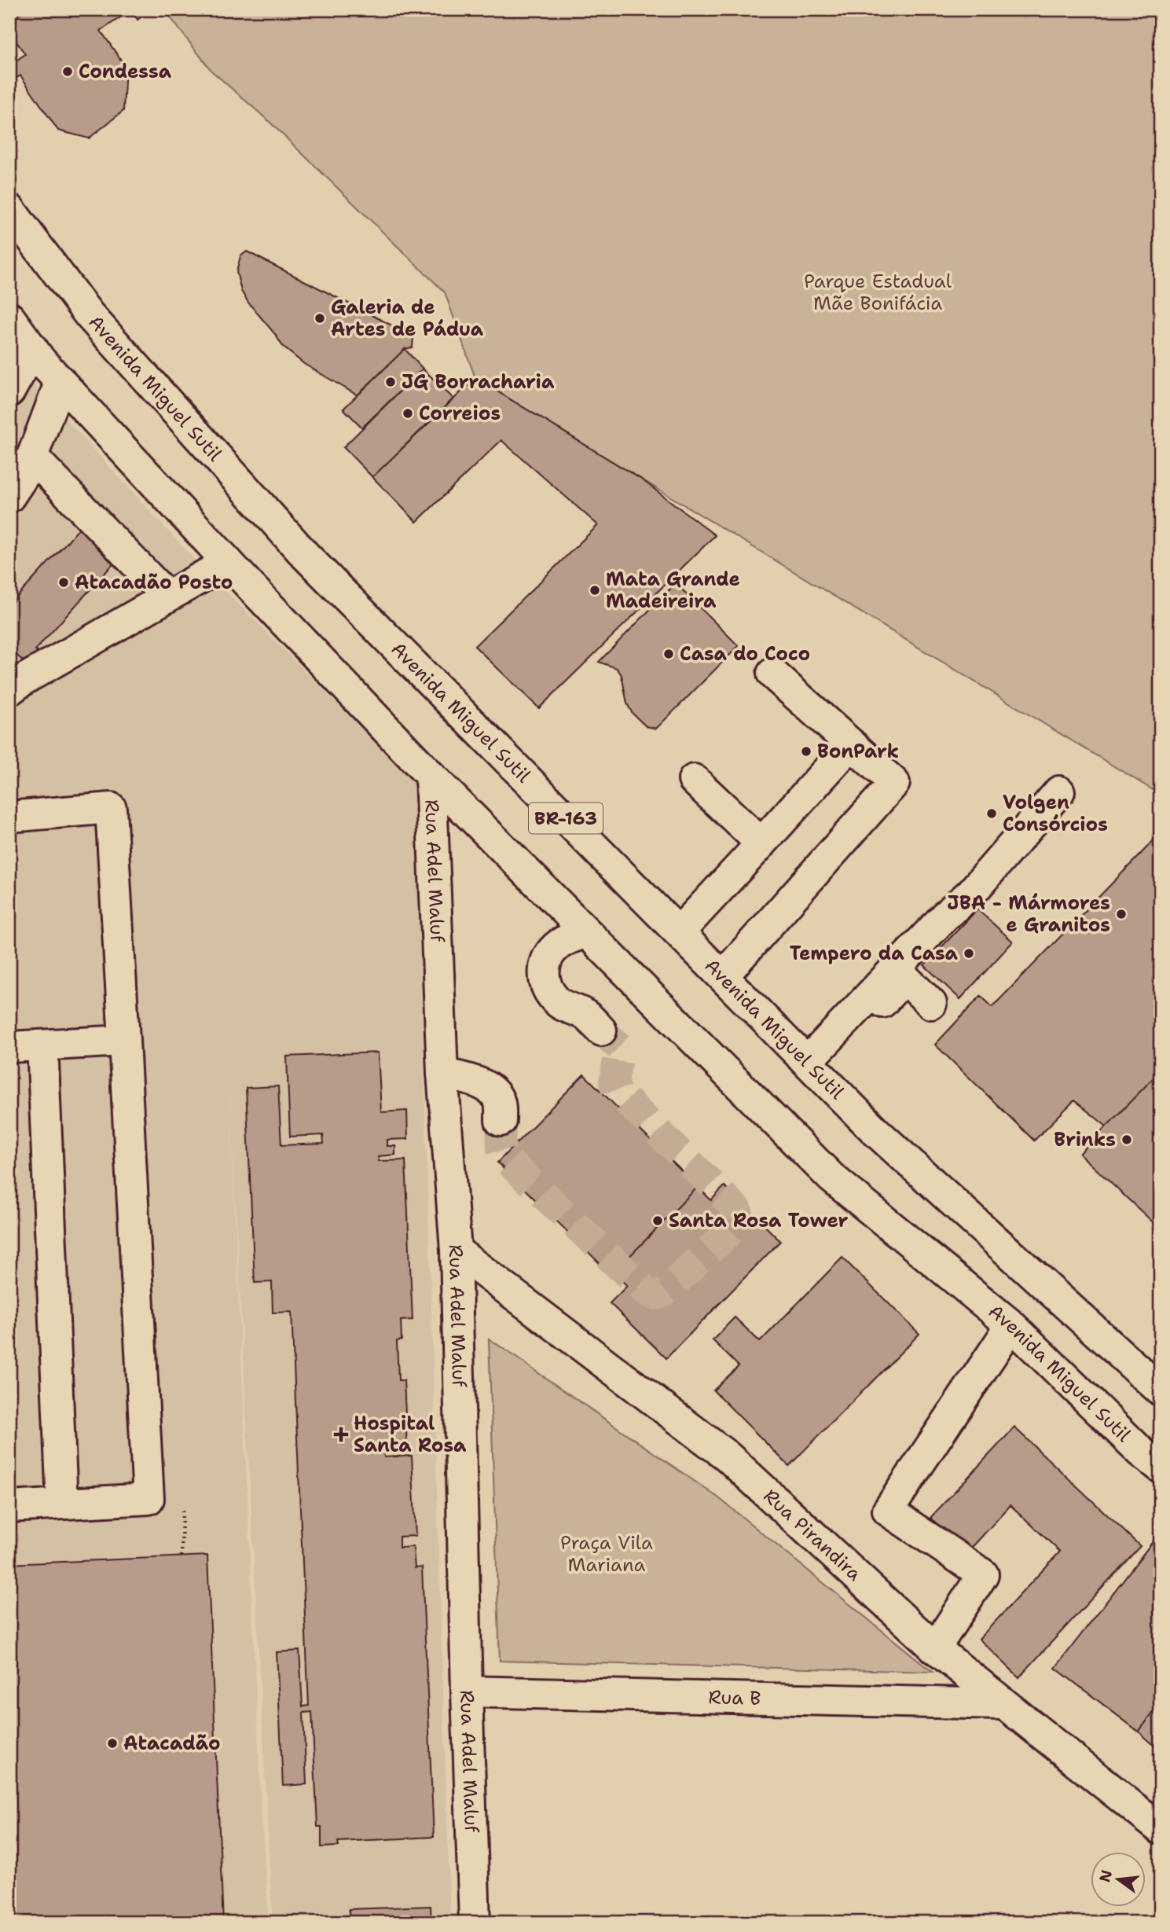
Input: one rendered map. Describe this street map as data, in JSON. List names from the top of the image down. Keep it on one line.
{"streets":{"main road":["Avenida Miguel Sutil","BR-163","Rua Adel Maluf","Rua Pirandira","Rua B"]},"crossings":[["Avenida Miguel Sutil","Rua Adel Maluf"],["Rua Adel Maluf","Rua Pirandira"],["Rua Adel Maluf","Rua B"],["Rua Pirandira","Rua B"]],"parks":["Parque Estadual Mãe Bonifácia","Praça Vila Mariana"],"places":{"other":["Condessa","Galeria de Artes de Pádua","JG Borracharia","Correios","Atacadão Posto","Mata Grande Madeireira","Casa do Coco","BonPark","Volgen Consórcios","JBA - Mármores e Granitos","Tempero da Casa","Brinks","Santa Rosa Tower","Atacadão"],"health":["Hospital Santa Rosa"]},"north":"left"}
